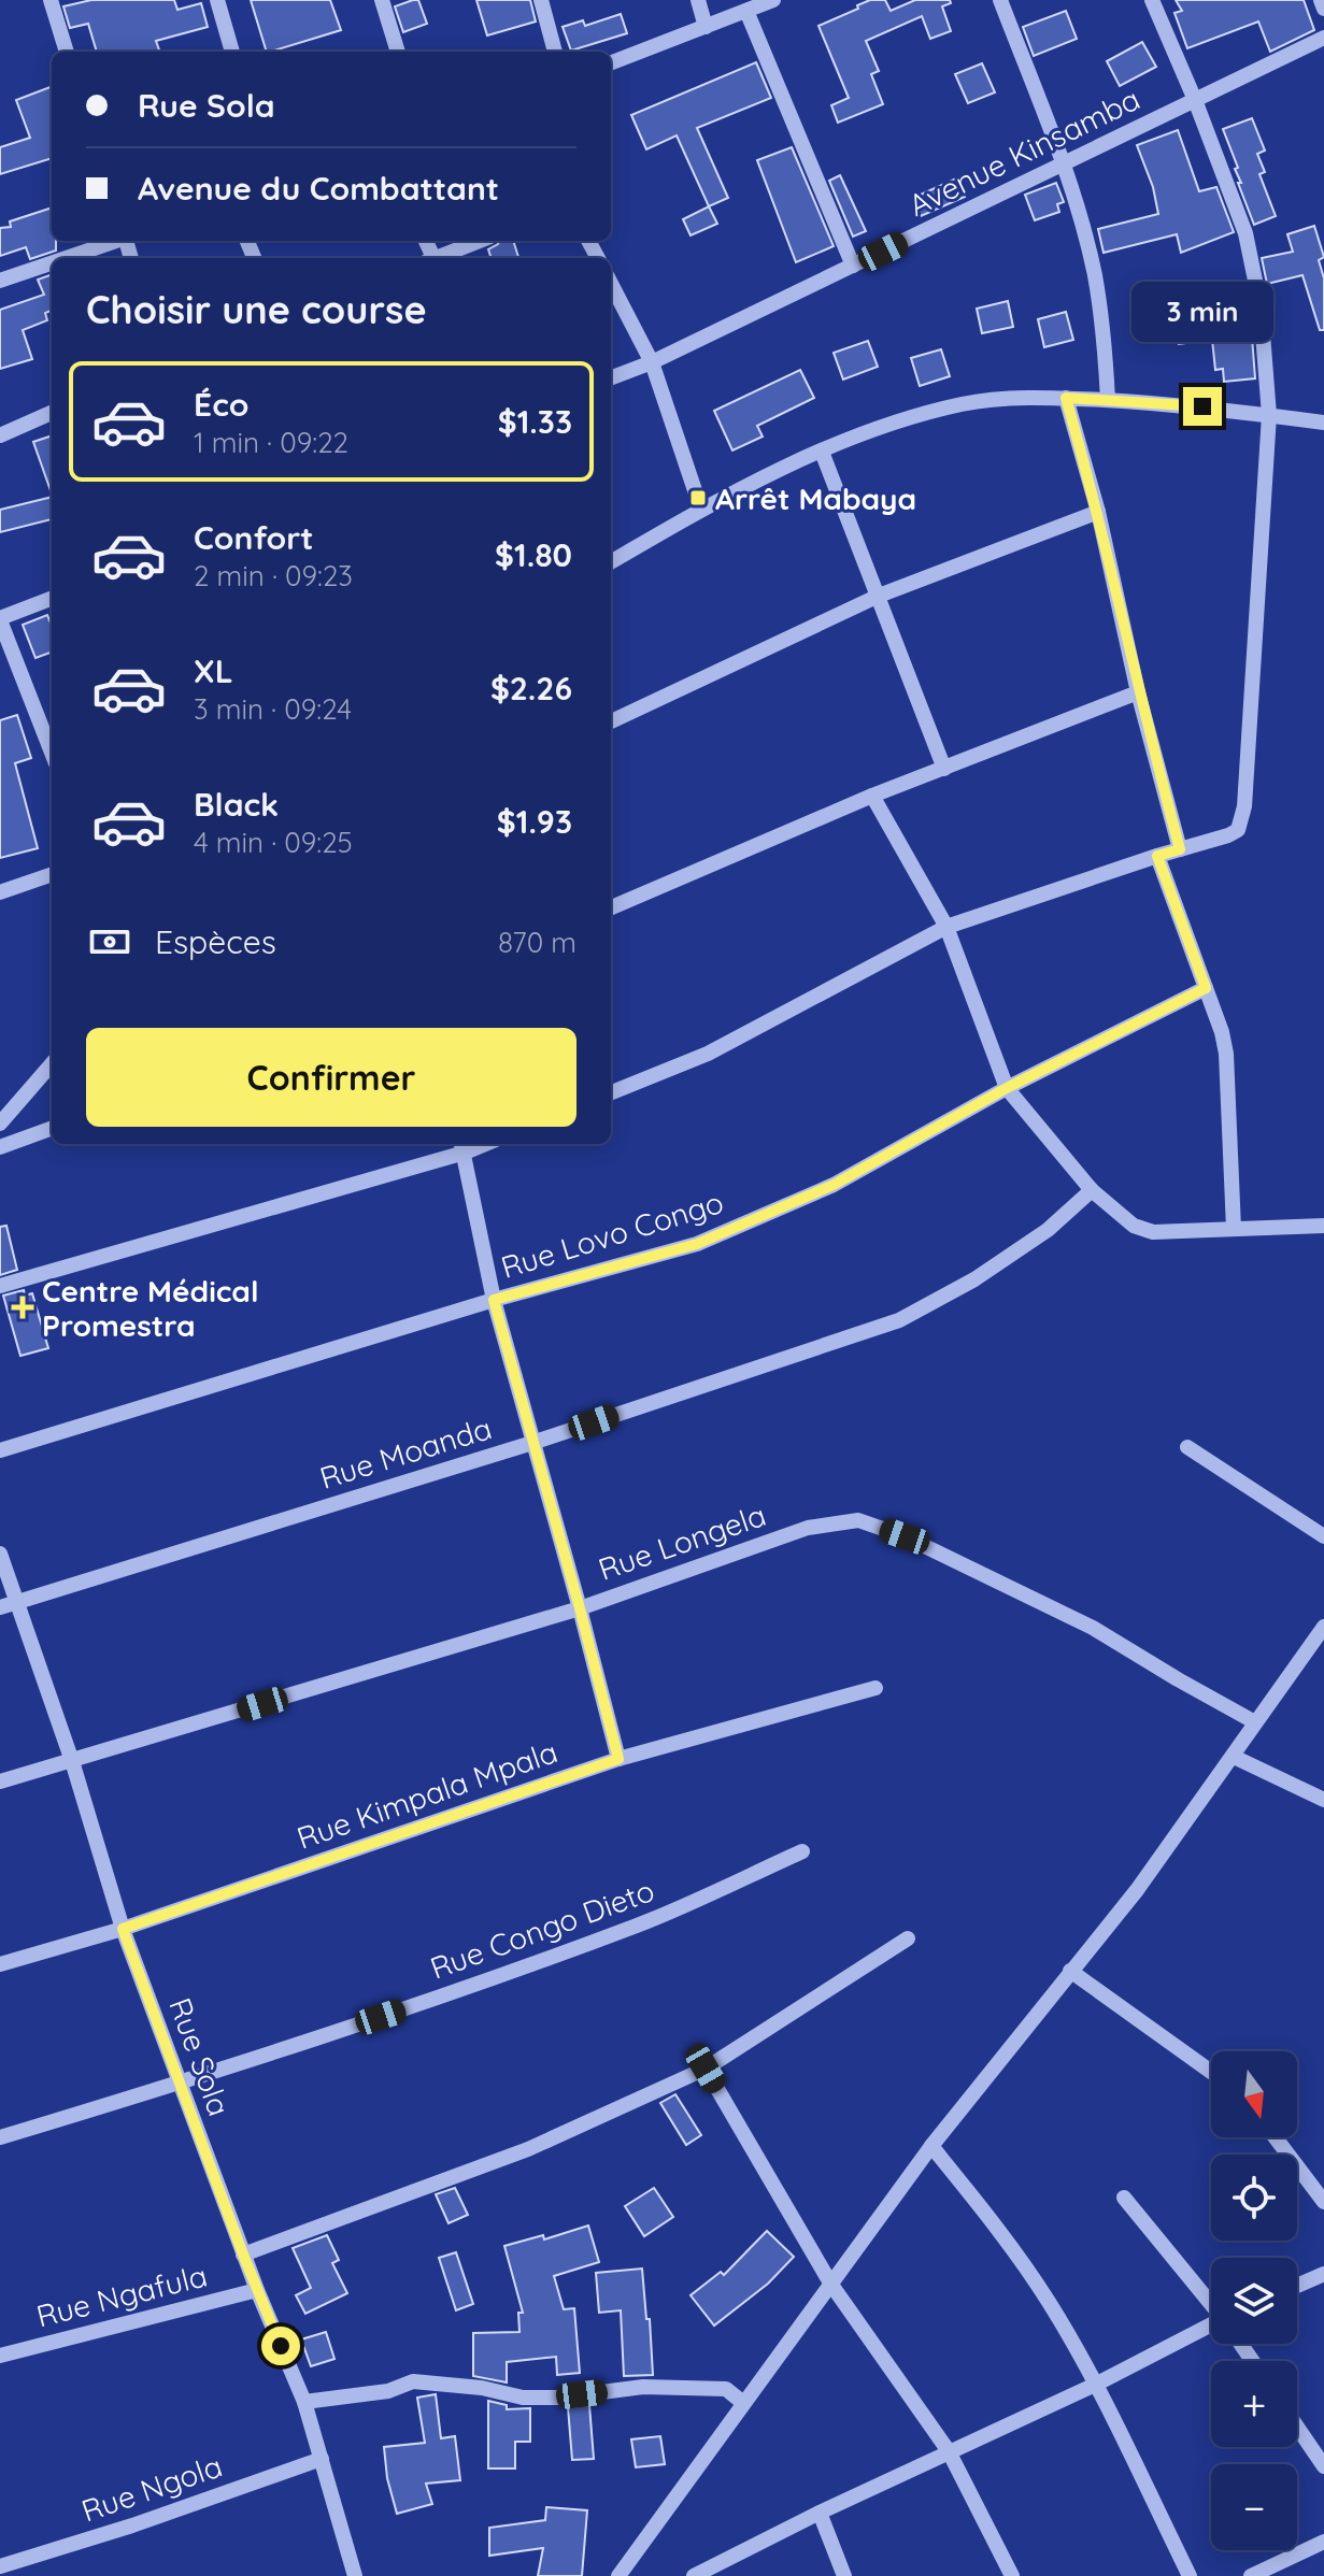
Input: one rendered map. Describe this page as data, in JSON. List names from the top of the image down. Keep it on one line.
{"streets":{"street":["Avenue Kinsamba","Rue Lovo Congo","Rue Moanda","Rue Longela","Rue Kimpala Mpala","Rue Congo Dieto","Rue Sola","Rue Ngafula","Rue Ngola"]},"crossings":[["Rue Moanda","Rue Sola"],["Rue Longela","Rue Sola"],["Rue Kimpala Mpala","Rue Sola"],["Rue Congo Dieto","Rue Sola"],["Rue Sola","Rue Ngafula"],["Rue Sola","Rue Ngola"]],"places":{"transit":["Arrêt Mabaya"],"health":["Centre Médical Promestra"]},"north":"bottom","page":{"banner":["Rue Sola","Avenue du Combattant"],"heading":"Choisir une course","bubble":"3 min","list":[{"name":"Éco","note":"1 min · 09:22","value":"$1.33"},{"name":"Confort","note":"2 min · 09:23","value":"$1.80"},{"name":"XL","note":"3 min · 09:24","value":"$2.26"},{"name":"Black","note":"4 min · 09:25","value":"$1.93"}],"pay":["Espèces","870 m"],"buttons":"Confirmer","map_buttons":["+","−"]}}
